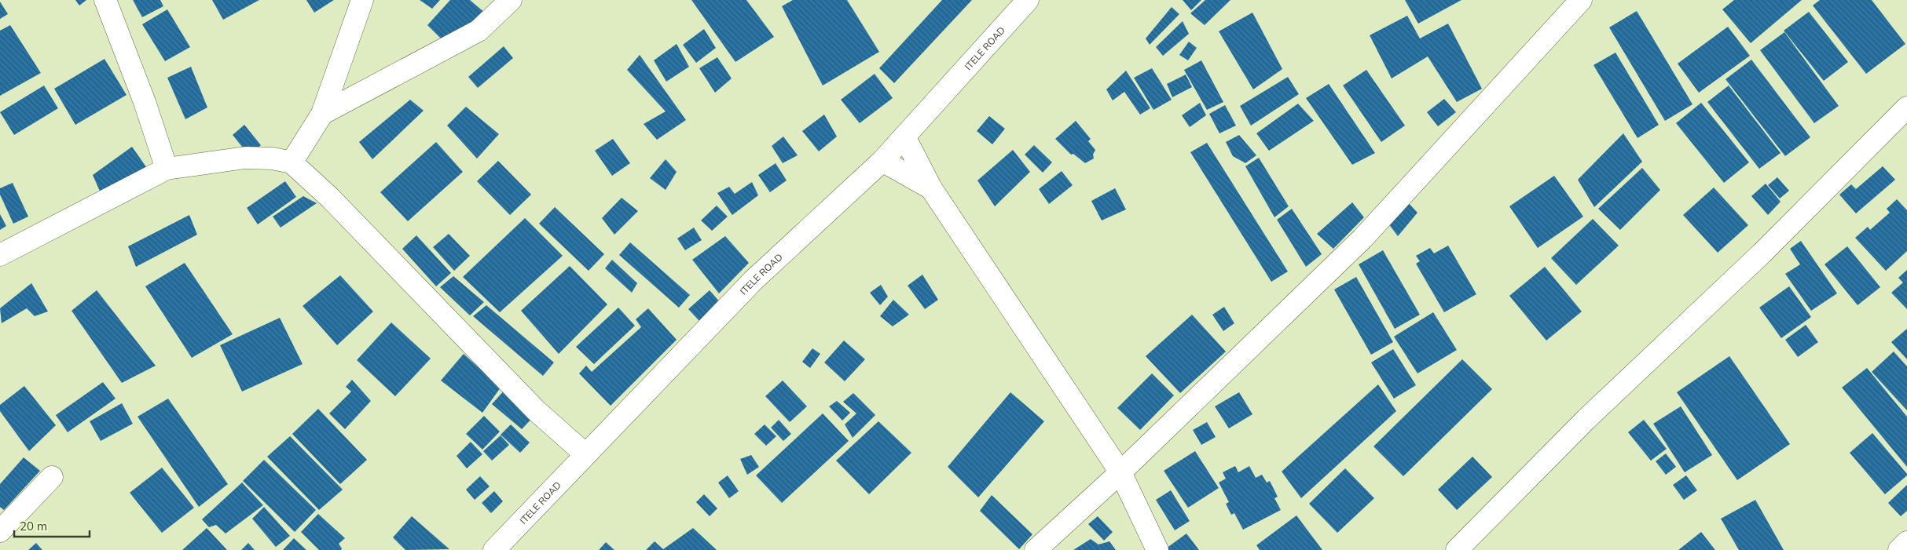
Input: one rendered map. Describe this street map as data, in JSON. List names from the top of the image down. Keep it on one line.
{"streets":{"street":["ITELE ROAD"]},"scale_bar":"20 m"}
